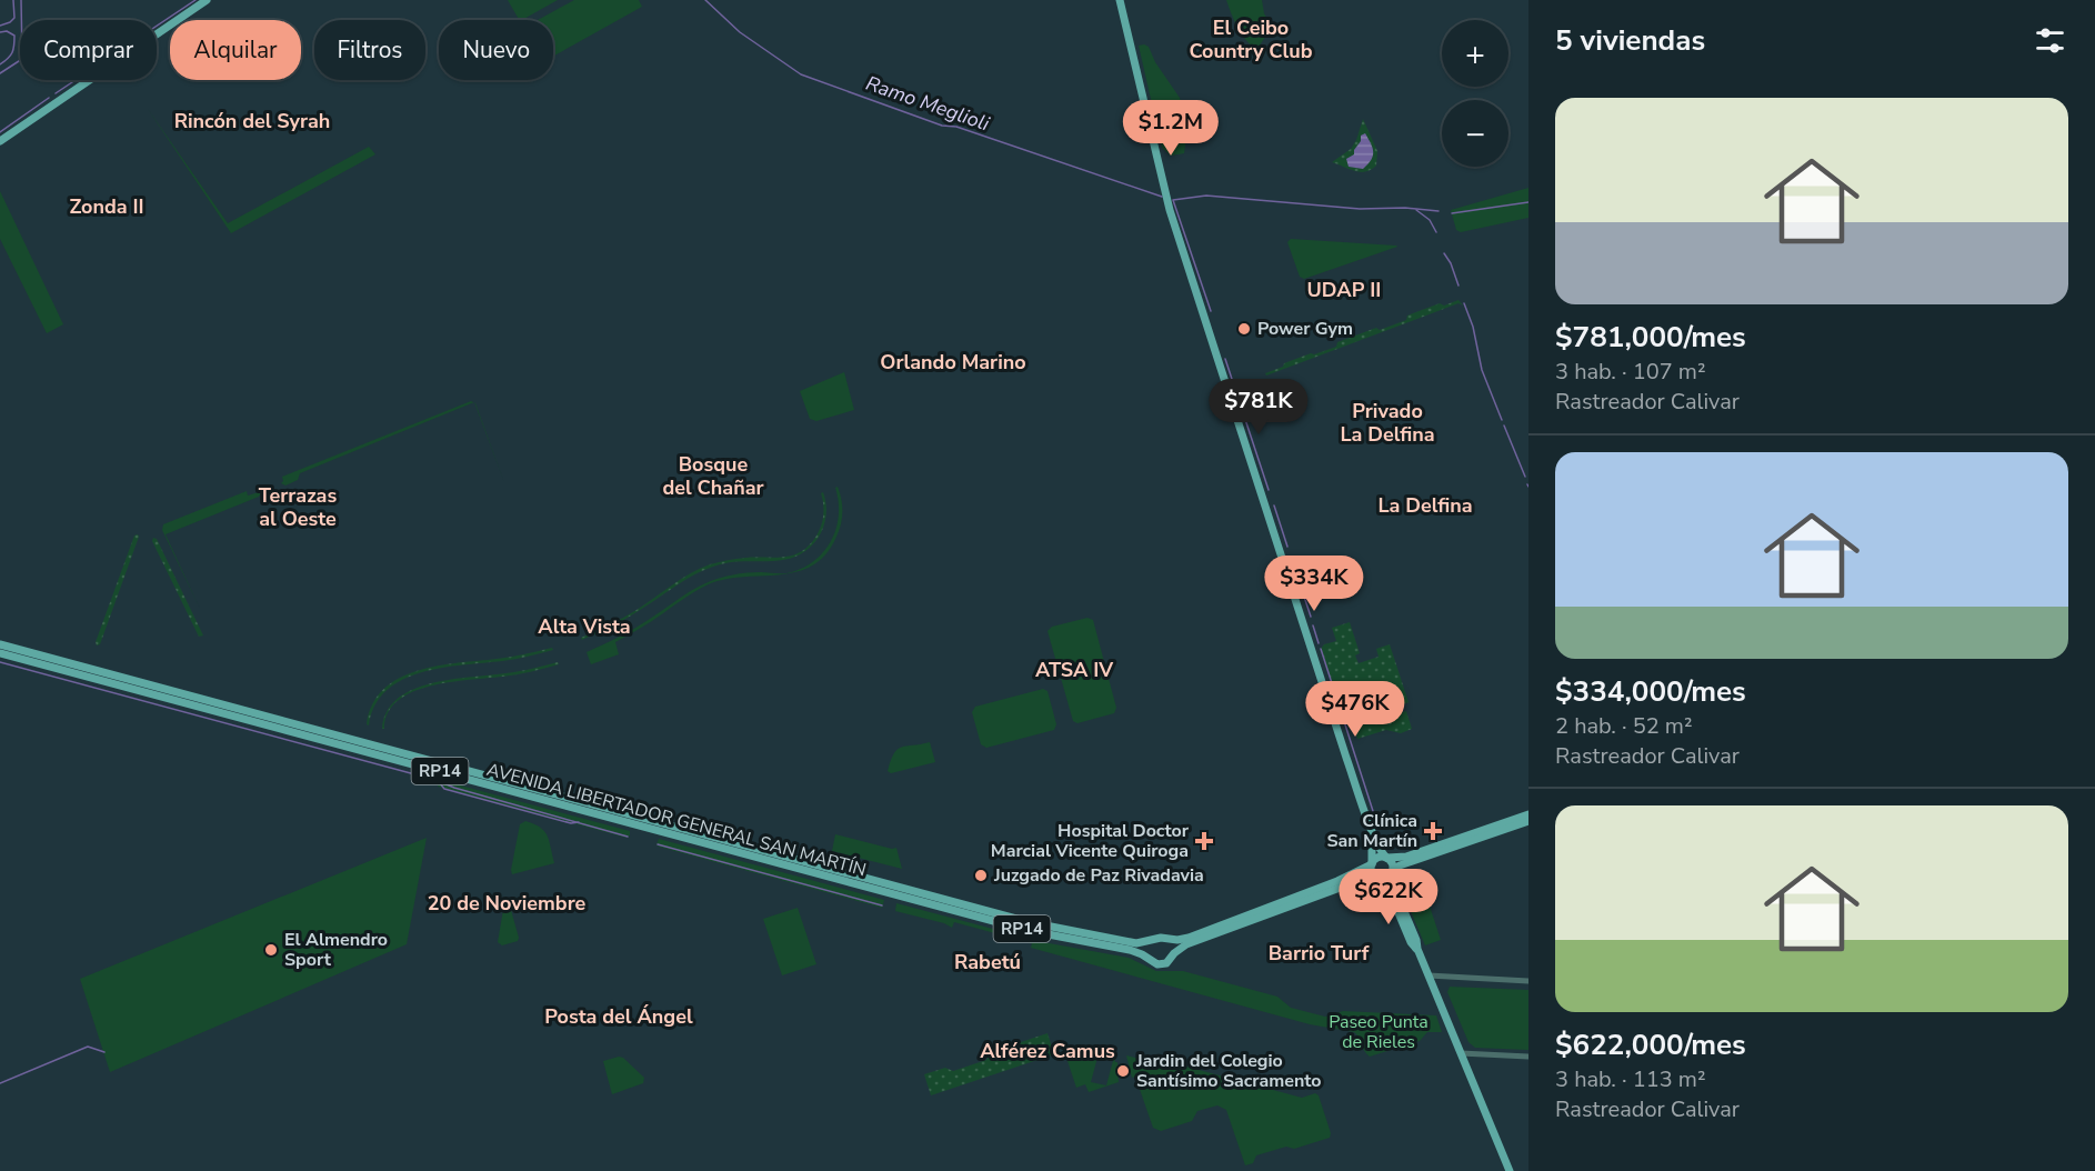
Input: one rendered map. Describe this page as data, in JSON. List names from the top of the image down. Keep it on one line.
{"streets":{"main road":["RP14","AVENIDA LIBERTADOR GENERAL SAN MARTÍN"]},"districts":["El Ceibo Country Club","Rincón del Syrah","Zonda II","UDAP II","Orlando Marino","Privado La Delfina","Bosque del Chañar","Terrazas al Oeste","La Delfina","Alta Vista","ATSA IV","20 de Noviembre","Barrio Turf","Rabetú","Posta del Ángel","Alférez Camus"],"water":["Ramo Meglioli"],"parks":["Paseo Punta de Rieles"],"places":{"other":["Power Gym","Juzgado de Paz Rivadavia","El Almendro Sport","Jardin del Colegio Santísimo Sacramento"],"health":["Clínica San Martín","Hospital Doctor Marcial Vicente Quiroga"]},"page":{"heading":"5 viviendas","map_buttons":["+","−"],"chip":["Comprar","Alquilar","Filtros","Nuevo"],"list":[{"name":"$781,000/mes","note":"3 hab. · 107 m² · Rastreador Calivar"},{"name":"$334,000/mes","note":"2 hab. · 52 m² · Rastreador Calivar"},{"name":"$622,000/mes","note":"3 hab. · 113 m² · Rastreador Calivar"}],"price":["$1.2M","$781K","$334K","$476K","$622K"]}}
